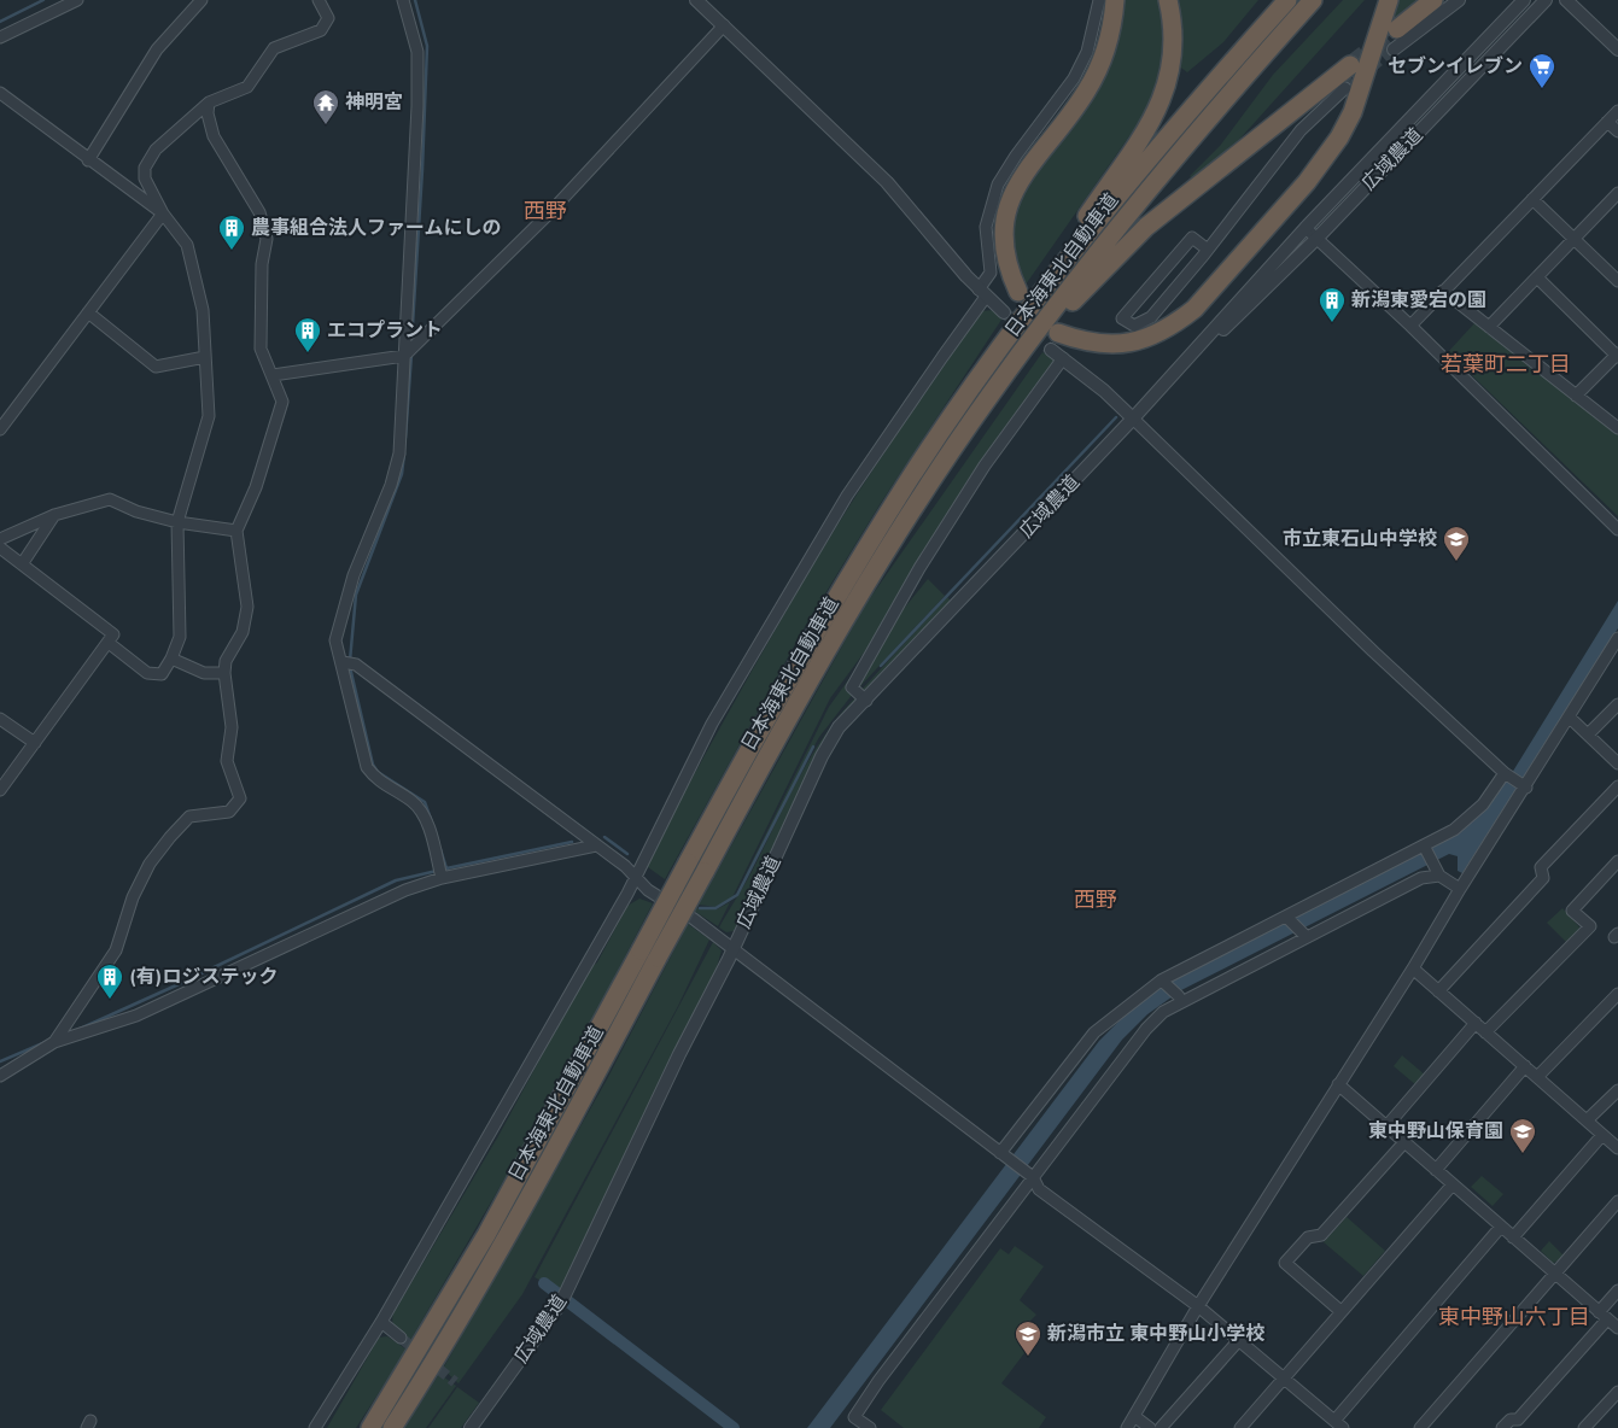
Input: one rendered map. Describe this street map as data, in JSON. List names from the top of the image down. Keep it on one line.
{"streets":{"highway":["日本海東北自動車道"],"street":["広域農道"]},"districts":["西野","若葉町二丁目","西野","東中野山六丁目"],"places":{"supermarket":["セブンイレブン"],"temple":["神明宮"],"building":["農事組合法人ファームにしの","新潟東愛宕の園","エコプラント","(有)ロジステック"],"school or university":["市立東石山中学校","東中野山保育園","新潟市立 東中野山小学校"]}}
